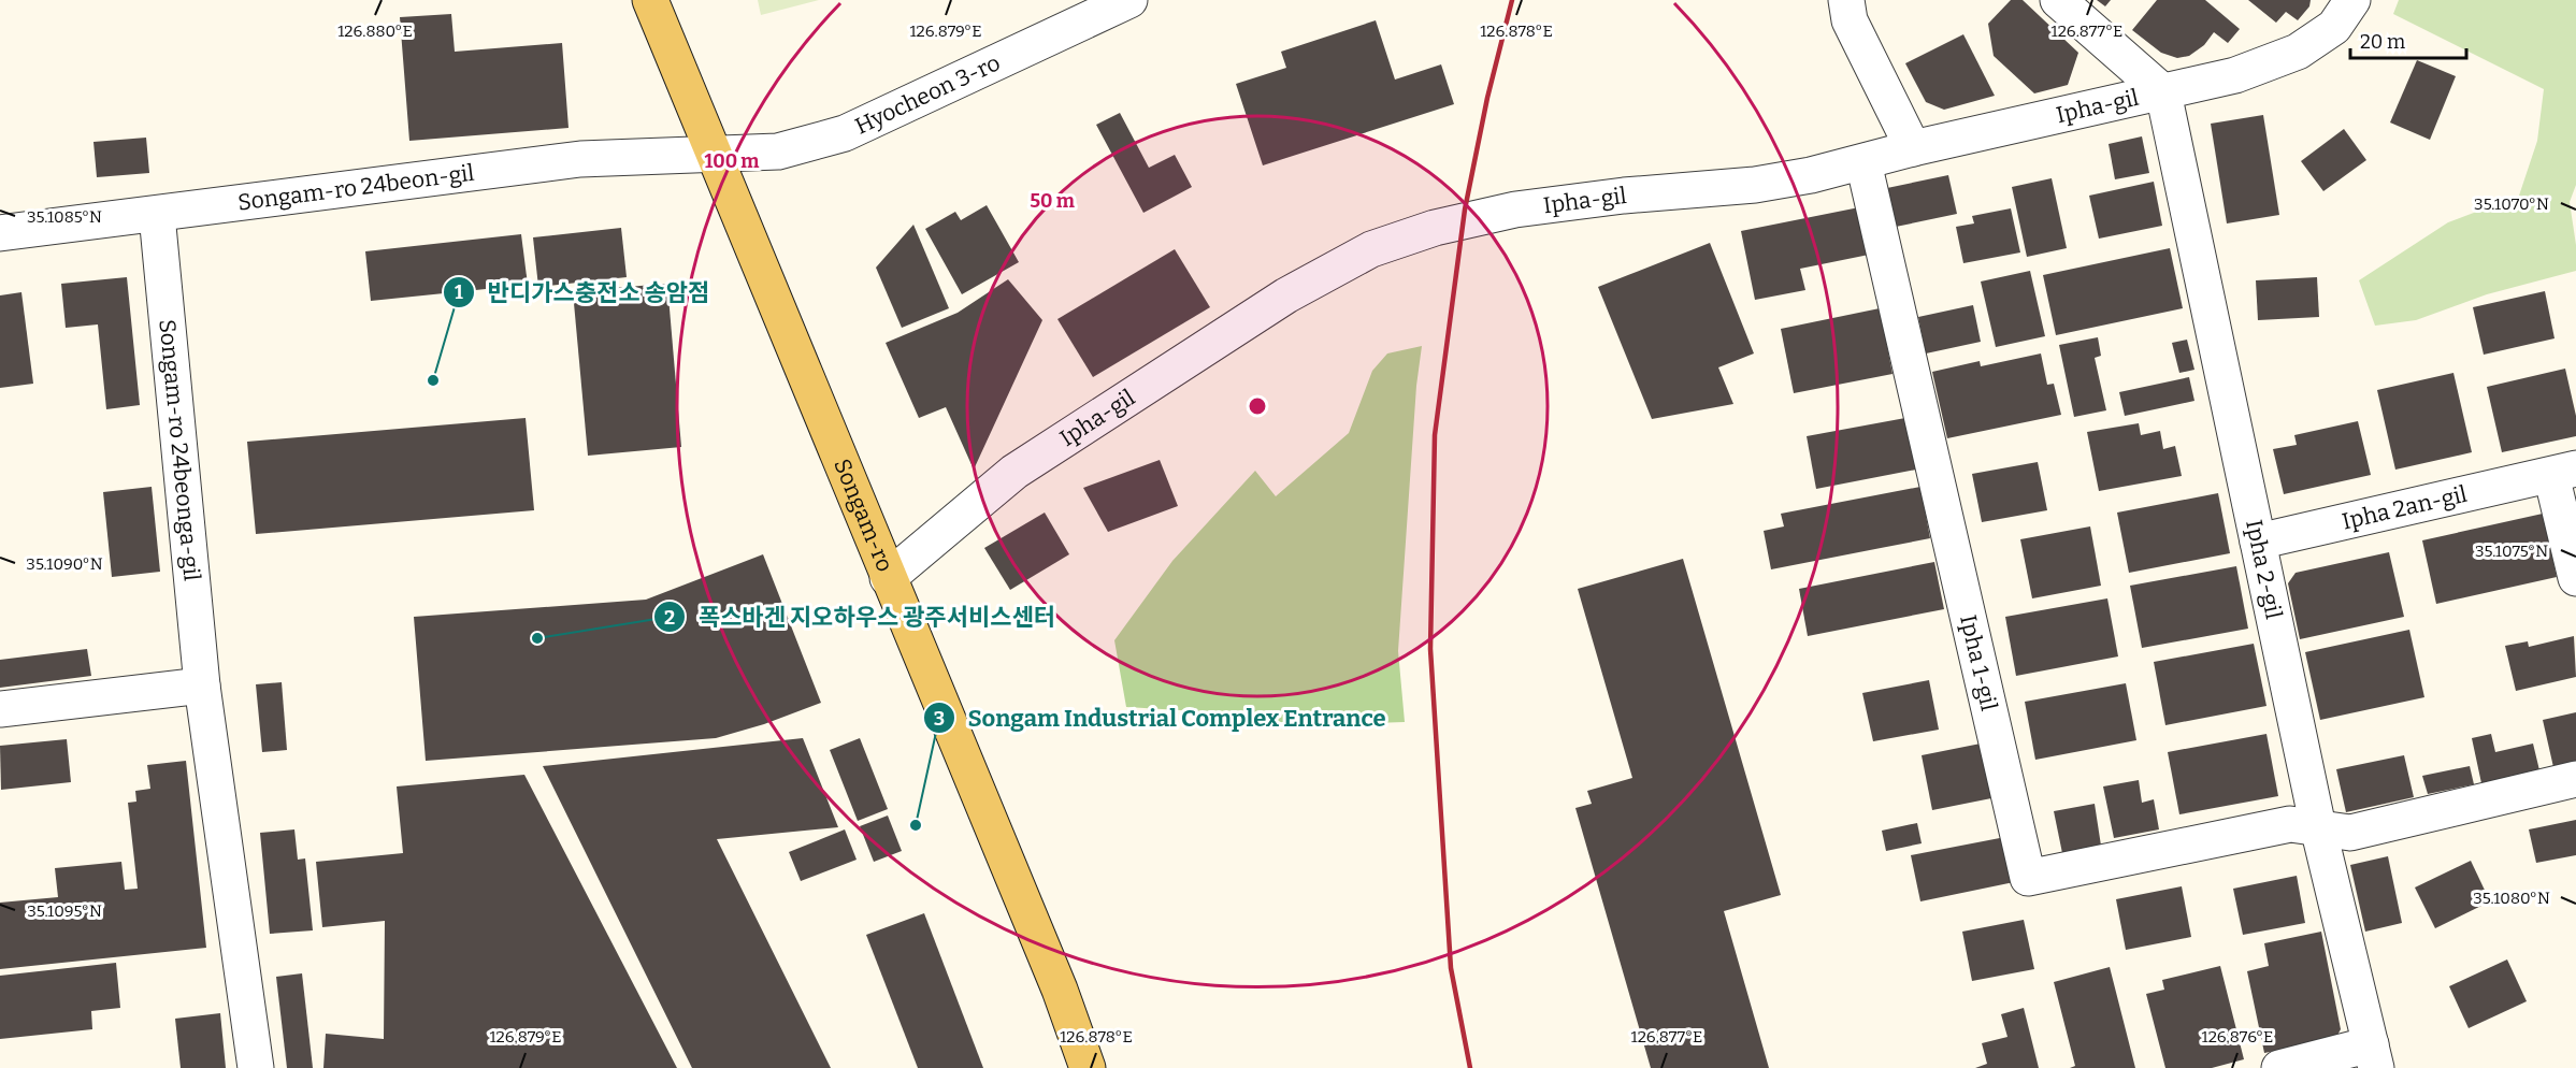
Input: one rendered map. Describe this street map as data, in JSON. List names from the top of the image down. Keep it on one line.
{"streets":{"main road":["Songam-ro"],"street":["Hyocheon 3-ro","Ipha-gil","Songam-ro 24beon-gil","Songam-ro 24beonga-gil","Ipha 2an-gil","Ipha 2-gil","Ipha 1-gil"]},"crossings":[["Hyocheon 3-ro","Songam-ro 24beon-gil"],["Hyocheon 3-ro","Songam-ro"],["Ipha-gil","Songam-ro"],["Ipha-gil","Ipha 2-gil"],["Ipha-gil","Ipha 1-gil"],["Songam-ro 24beon-gil","Songam-ro 24beonga-gil"],["Songam-ro 24beon-gil","Songam-ro"],["Ipha 2an-gil","Ipha 2-gil"],["Ipha 2-gil","Ipha 1-gil"]],"places":["반디가스충전소 송암점","폭스바겐 지오하우스 광주서비스센터","Songam Industrial Complex Entrance"],"scale_bar":"20 m","coordinates":["126.877°E","126.880°E","126.879°E","126.878°E","35.1070°N","35.1085°N","35.1075°N","35.1090°N","35.1080°N","35.1095°N","126.876°E"],"rings":["100 m","50 m"]}
